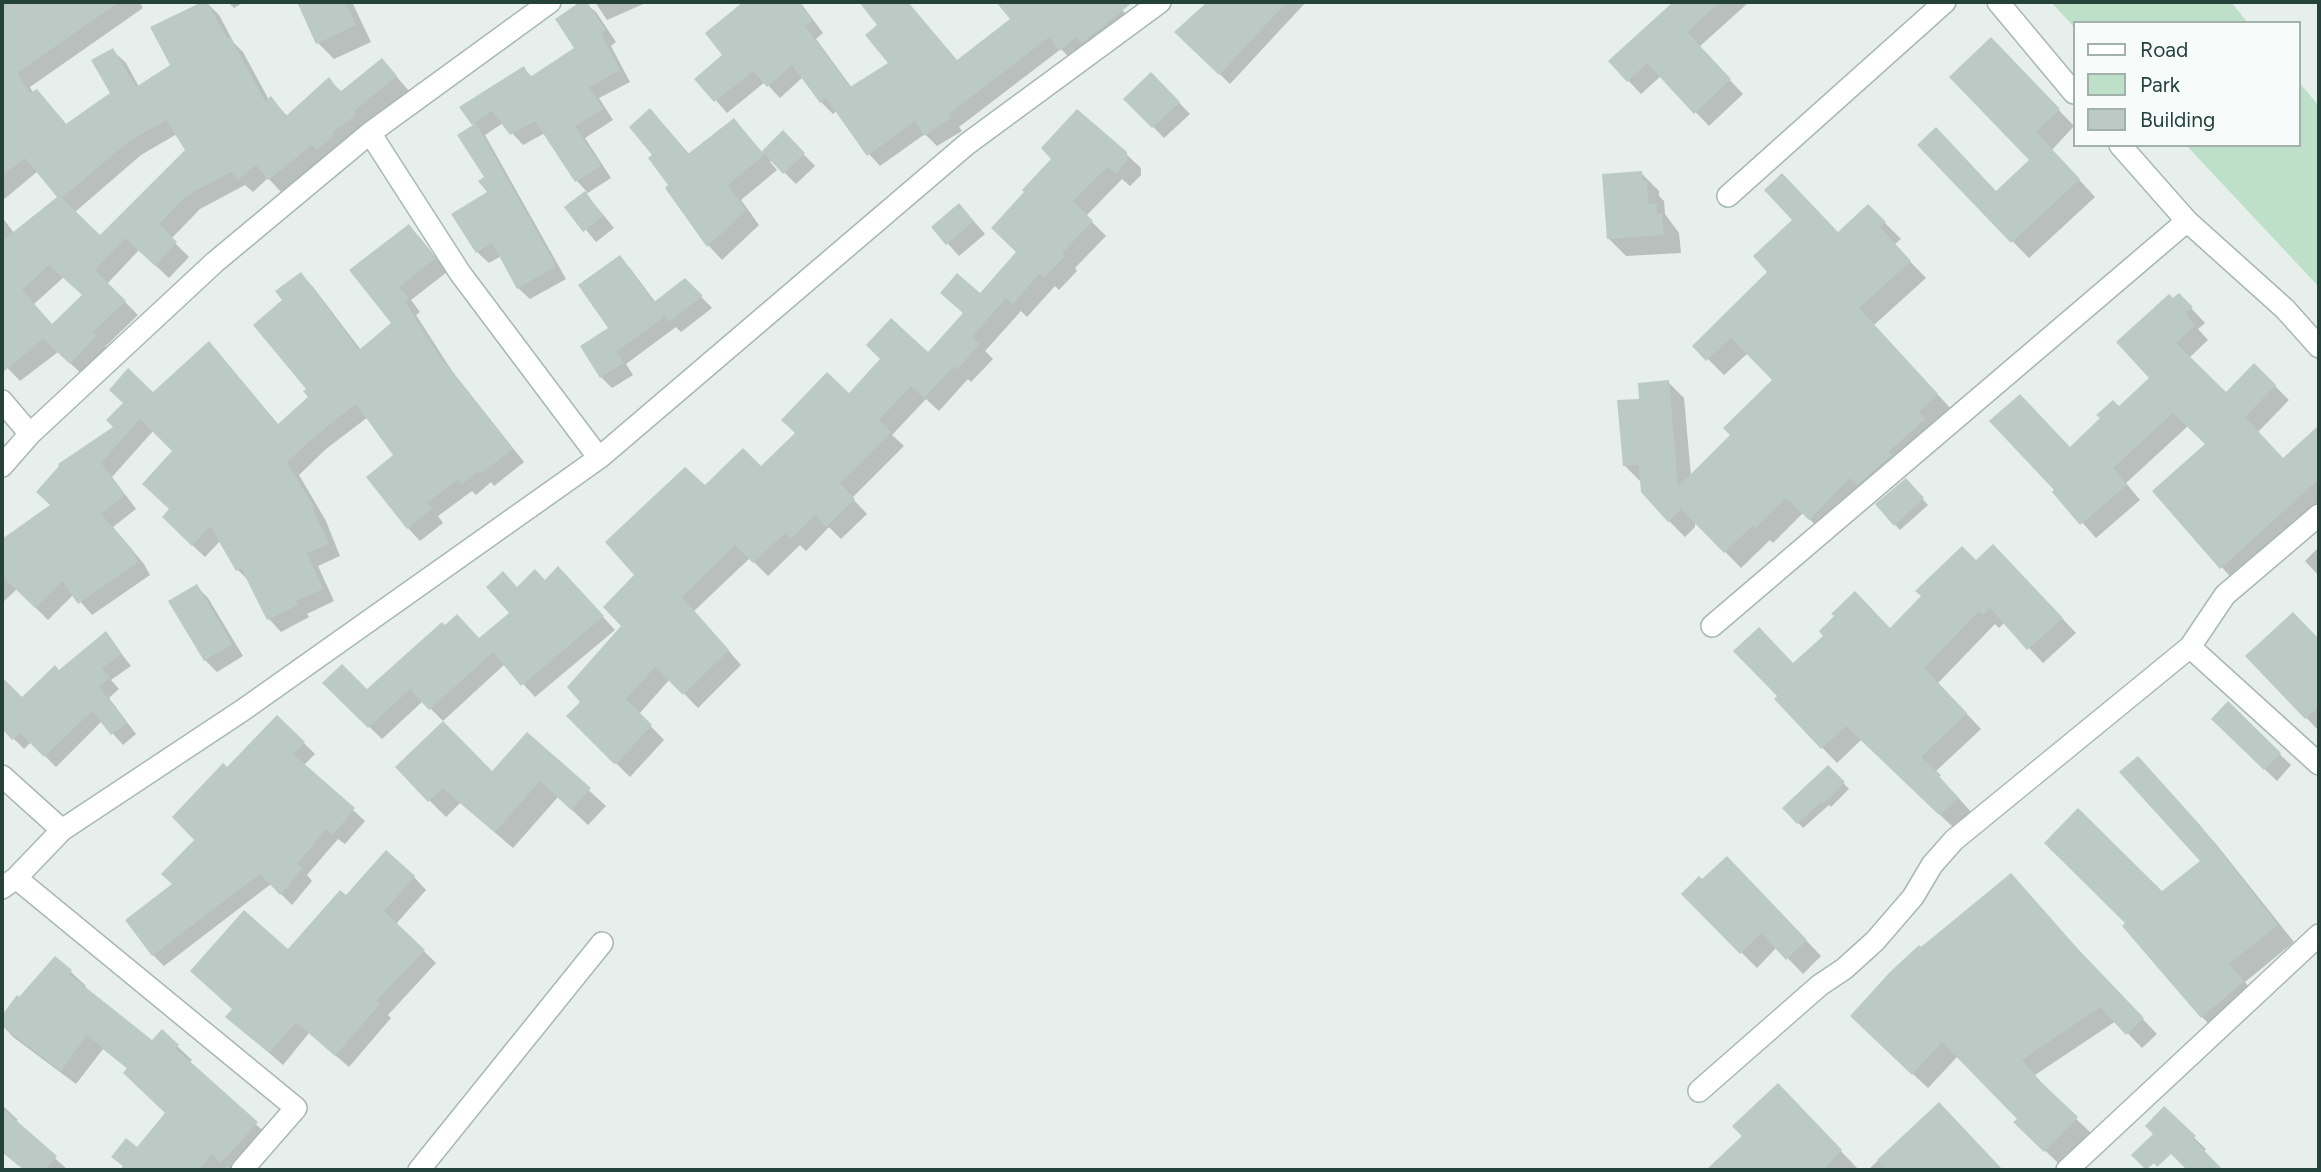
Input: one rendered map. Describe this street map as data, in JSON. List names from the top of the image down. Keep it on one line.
{"legend":["Road","Park","Building"]}
